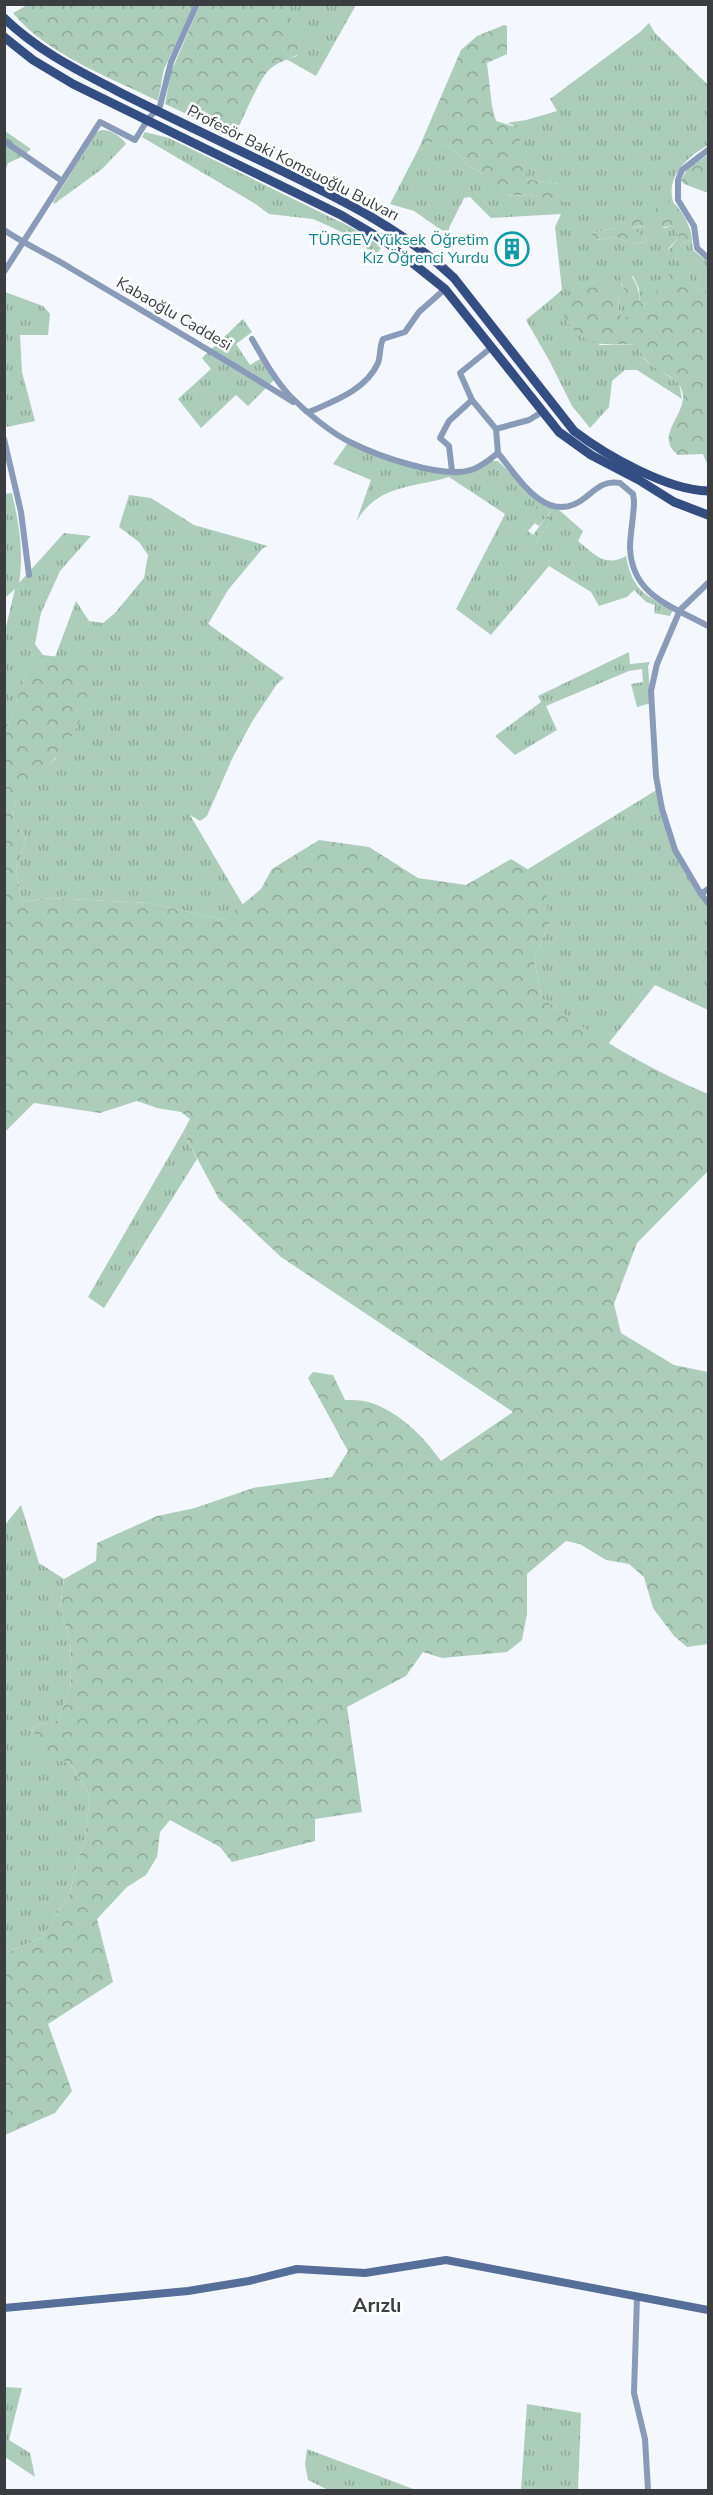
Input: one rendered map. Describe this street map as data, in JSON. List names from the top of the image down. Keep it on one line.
{"streets":{"main road":["Profesör Baki Komsuoğlu Bulvarı"],"street":["Kabaoğlu Caddesi"]},"districts":["Arızlı"],"places":{"building":["TÜRGEV Yüksek Öğretim Kız Öğrenci Yurdu"]}}
